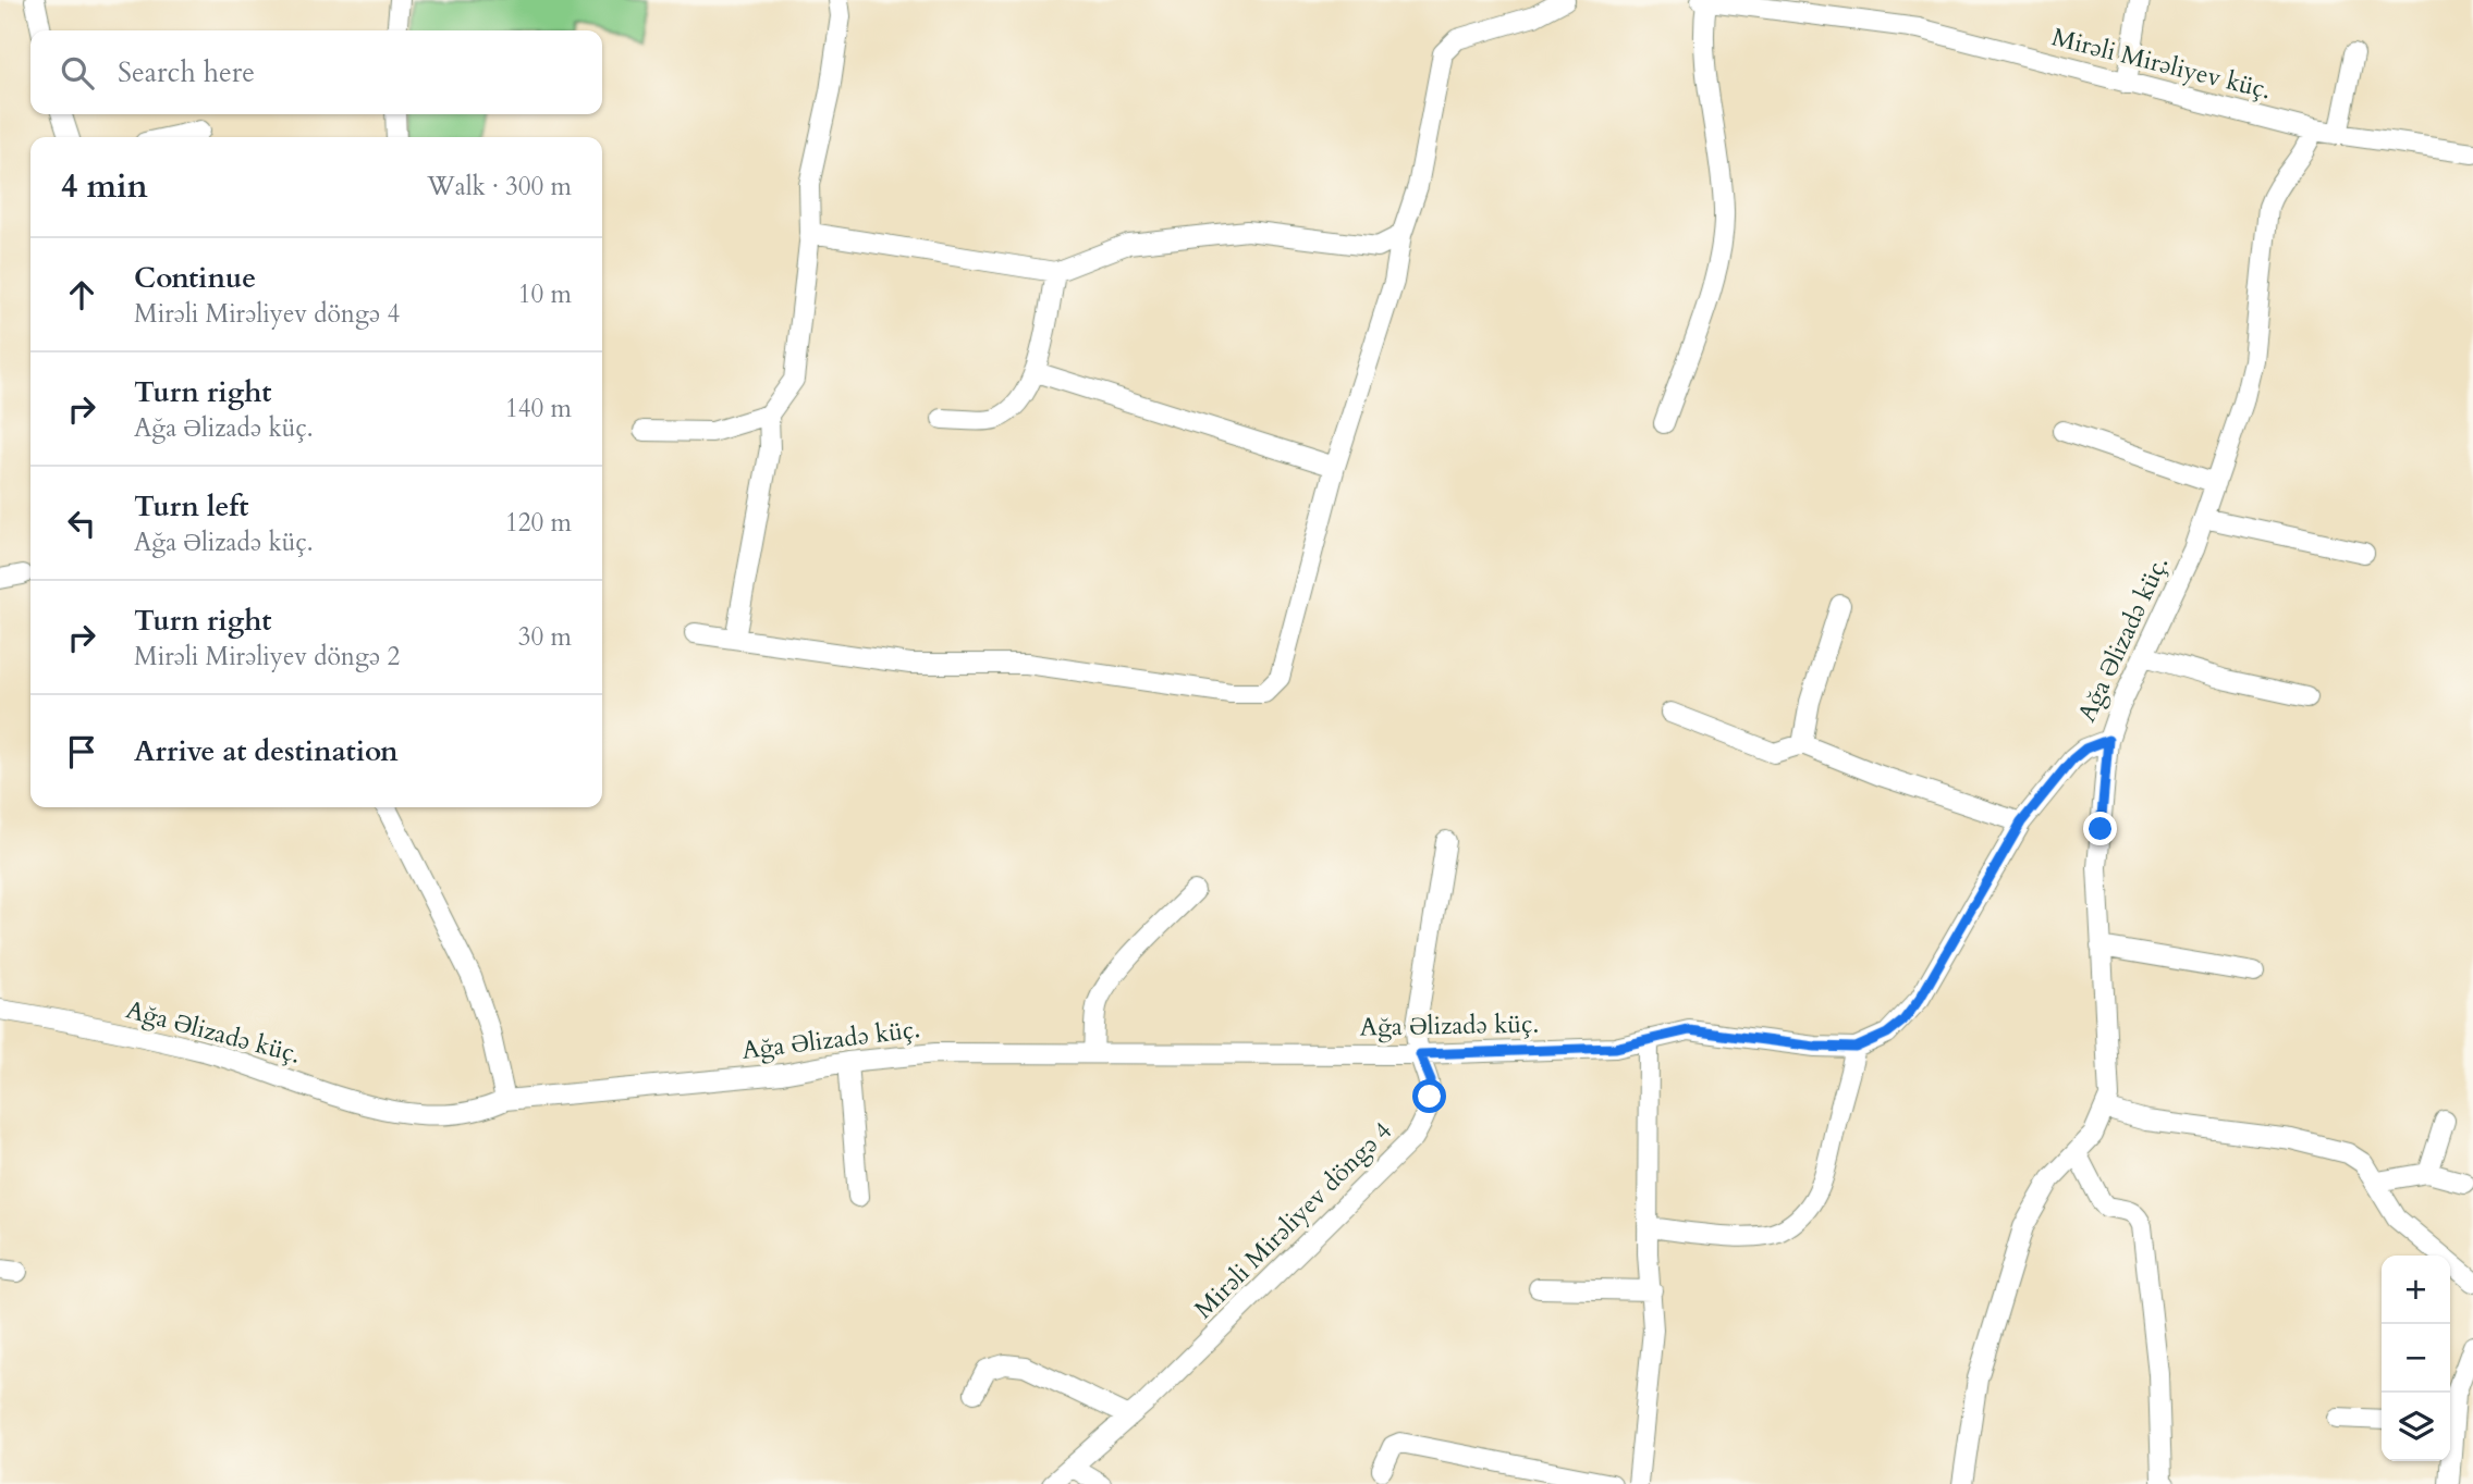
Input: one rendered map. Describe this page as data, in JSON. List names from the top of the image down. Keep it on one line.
{"streets":{"street":["Mirəli Mirəliyev küç.","Ağa Əlizadə küç.","Mirəli Mirəliyev döngə 4"]},"crossings":[["Mirəli Mirəliyev küç.","Ağa Əlizadə küç."],["Ağa Əlizadə küç.","Mirəli Mirəliyev döngə 4"]],"page":{"search":"Search here","heading":["4 min","Walk · 300 m"],"list":[["Continue","Mirəli Mirəliyev döngə 4","10 m"],["Turn right","Ağa Əlizadə küç.","140 m"],["Turn left","Ağa Əlizadə küç.","120 m"],["Turn right","Mirəli Mirəliyev döngə 2","30 m"],"Arrive at destination"],"map_buttons":["+","−"]}}
